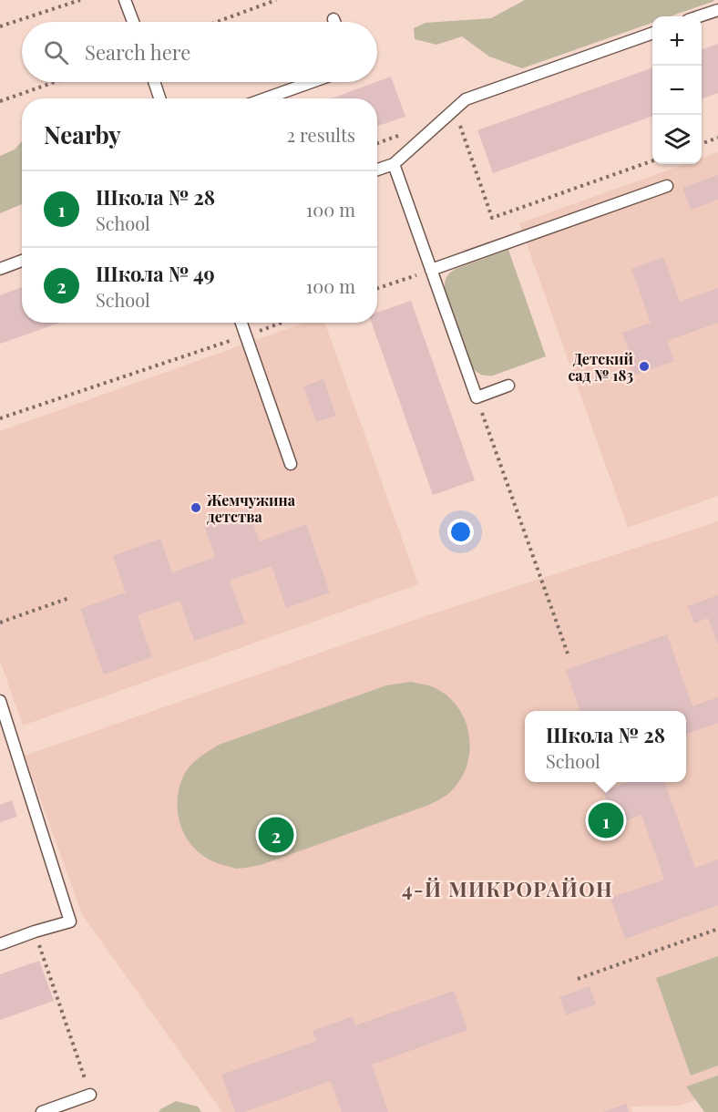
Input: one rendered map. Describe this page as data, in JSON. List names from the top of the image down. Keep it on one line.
{"districts":["4-Й МИКРОРАЙОН"],"places":["Детский сад № 183","Жемчужина детства"],"page":{"map_buttons":["+","−"],"search":"Search here","heading":["Nearby","2 results"],"list":[{"mark":"1","name":"Школа № 28","note":"School","value":"100 m"},{"mark":"2","name":"Школа № 49","note":"School","value":"100 m"}],"popup":["Школа № 28","School"],"pins":["1","2"]}}
